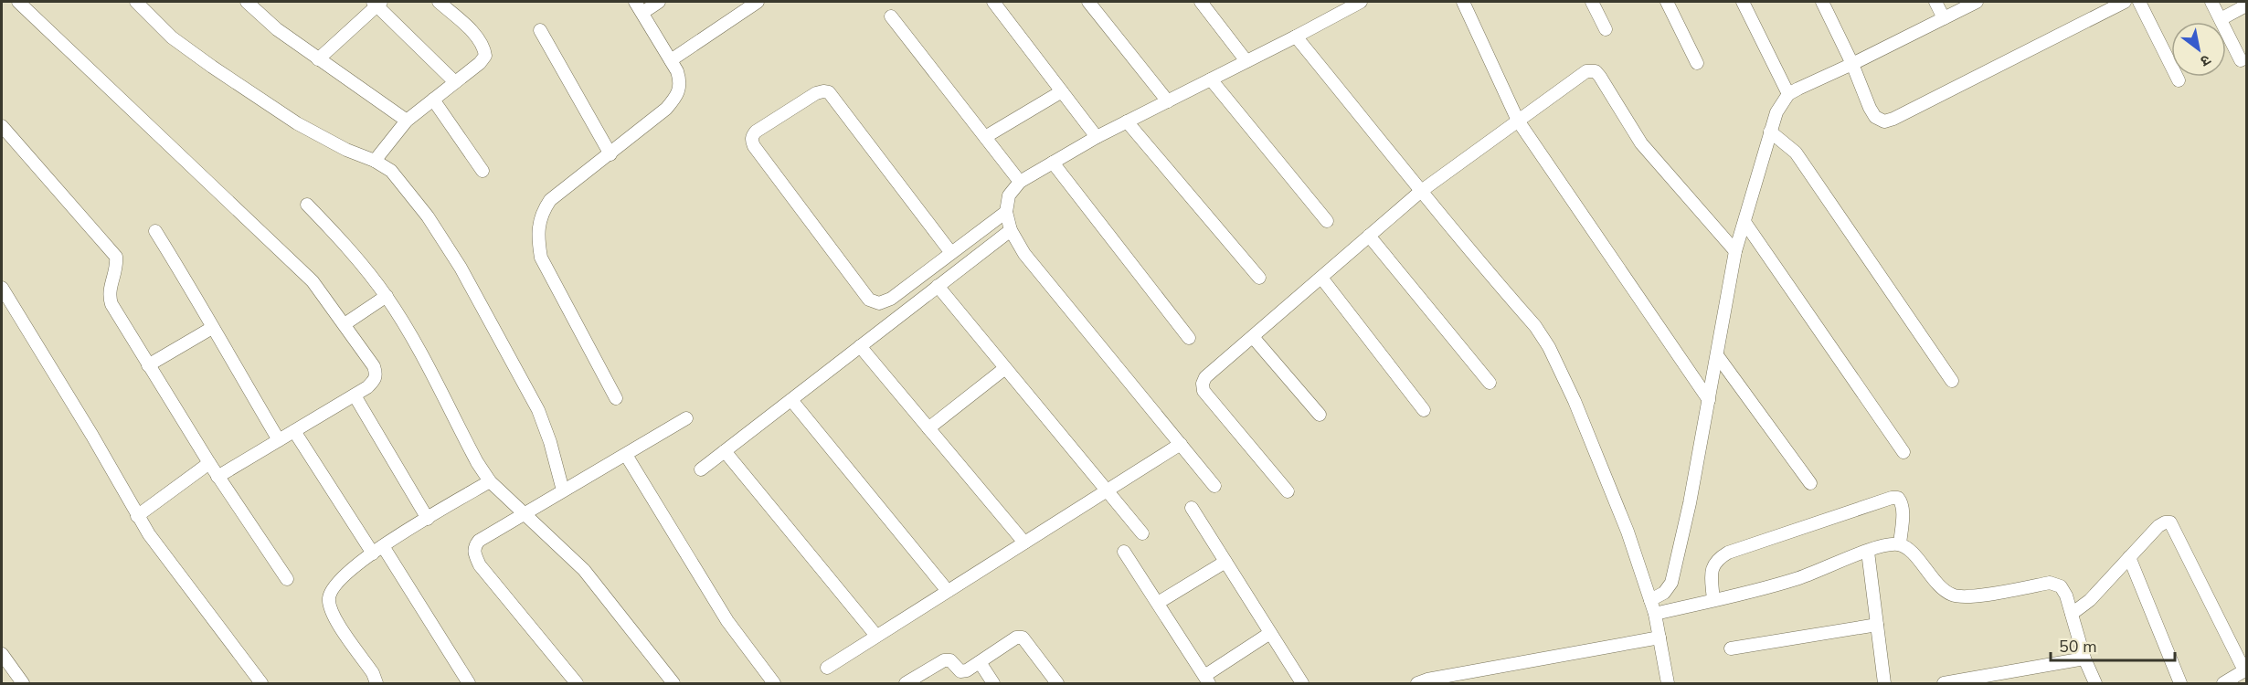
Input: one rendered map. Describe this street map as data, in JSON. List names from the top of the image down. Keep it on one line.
{"scale_bar":"50 m","north":"bottom right"}
